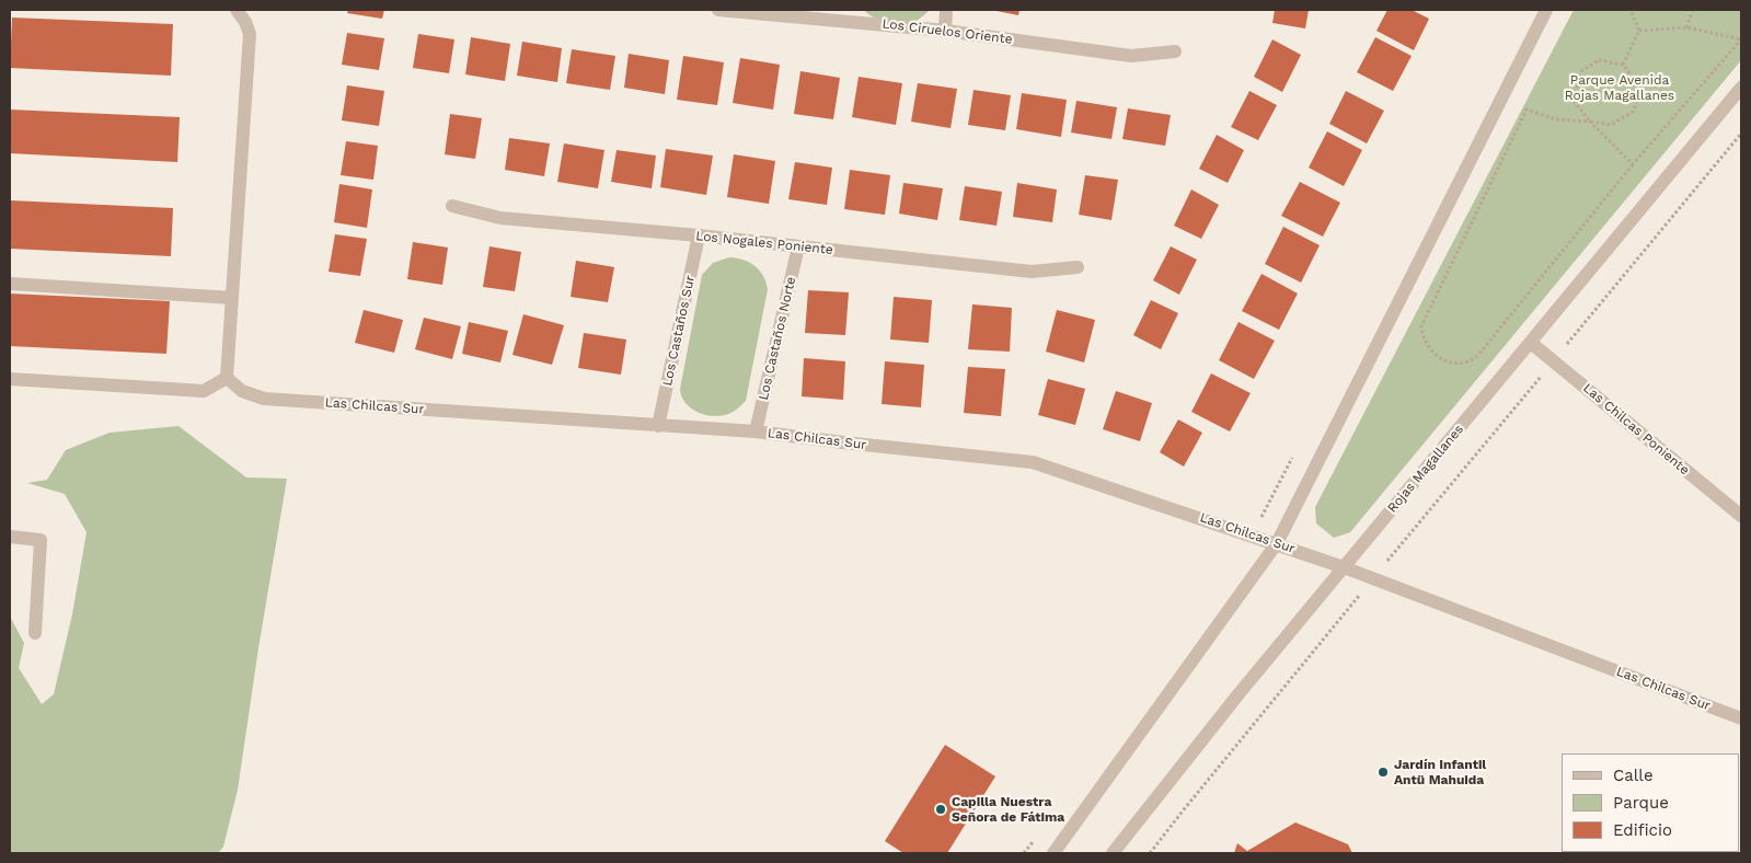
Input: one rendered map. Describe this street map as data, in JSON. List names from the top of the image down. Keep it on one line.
{"streets":{"street":["Los Ciruelos Oriente","Los Nogales Poniente","Los Castaños Sur","Los Castaños Norte","Las Chilcas Sur","Las Chilcas Poniente","Rojas Magallanes"]},"crossings":[["Los Nogales Poniente","Los Castaños Sur"],["Los Nogales Poniente","Los Castaños Norte"],["Los Castaños Sur","Las Chilcas Sur"],["Los Castaños Norte","Las Chilcas Sur"],["Las Chilcas Sur","Rojas Magallanes"],["Las Chilcas Poniente","Rojas Magallanes"]],"parks":["Parque Avenida Rojas Magallanes"],"places":["Jardín Infantil Antü Mahuida","Capilla Nuestra Señora de Fátima"],"legend":["Calle","Parque","Edificio"]}
